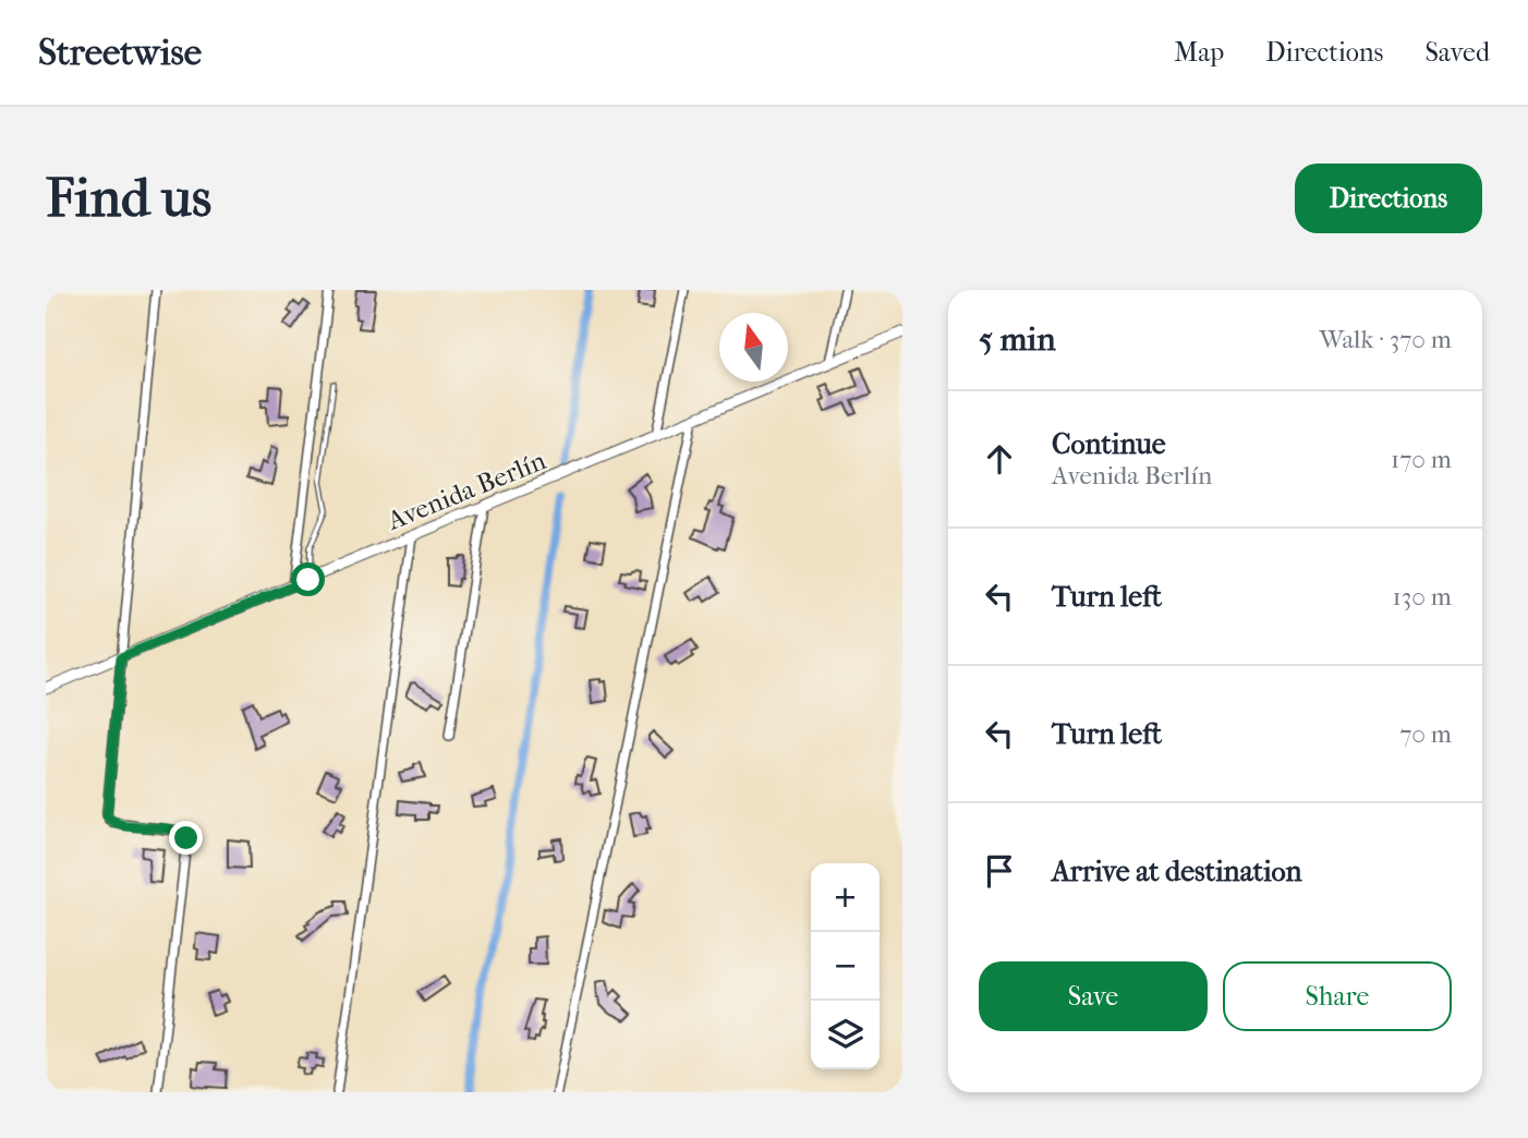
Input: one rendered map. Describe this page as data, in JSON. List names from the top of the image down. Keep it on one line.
{"streets":{"street":["Avenida Berlín"]},"north":"top","page":{"header":"Streetwise","nav":["Map","Directions","Saved"],"buttons":["Directions",["Save","Share"]],"title":"Find us","heading":["5 min","Walk · 370 m"],"list":[["Continue","Avenida Berlín","170 m"],["Turn left","130 m"],["Turn left","70 m"],"Arrive at destination"],"map_buttons":["+","−"]}}
